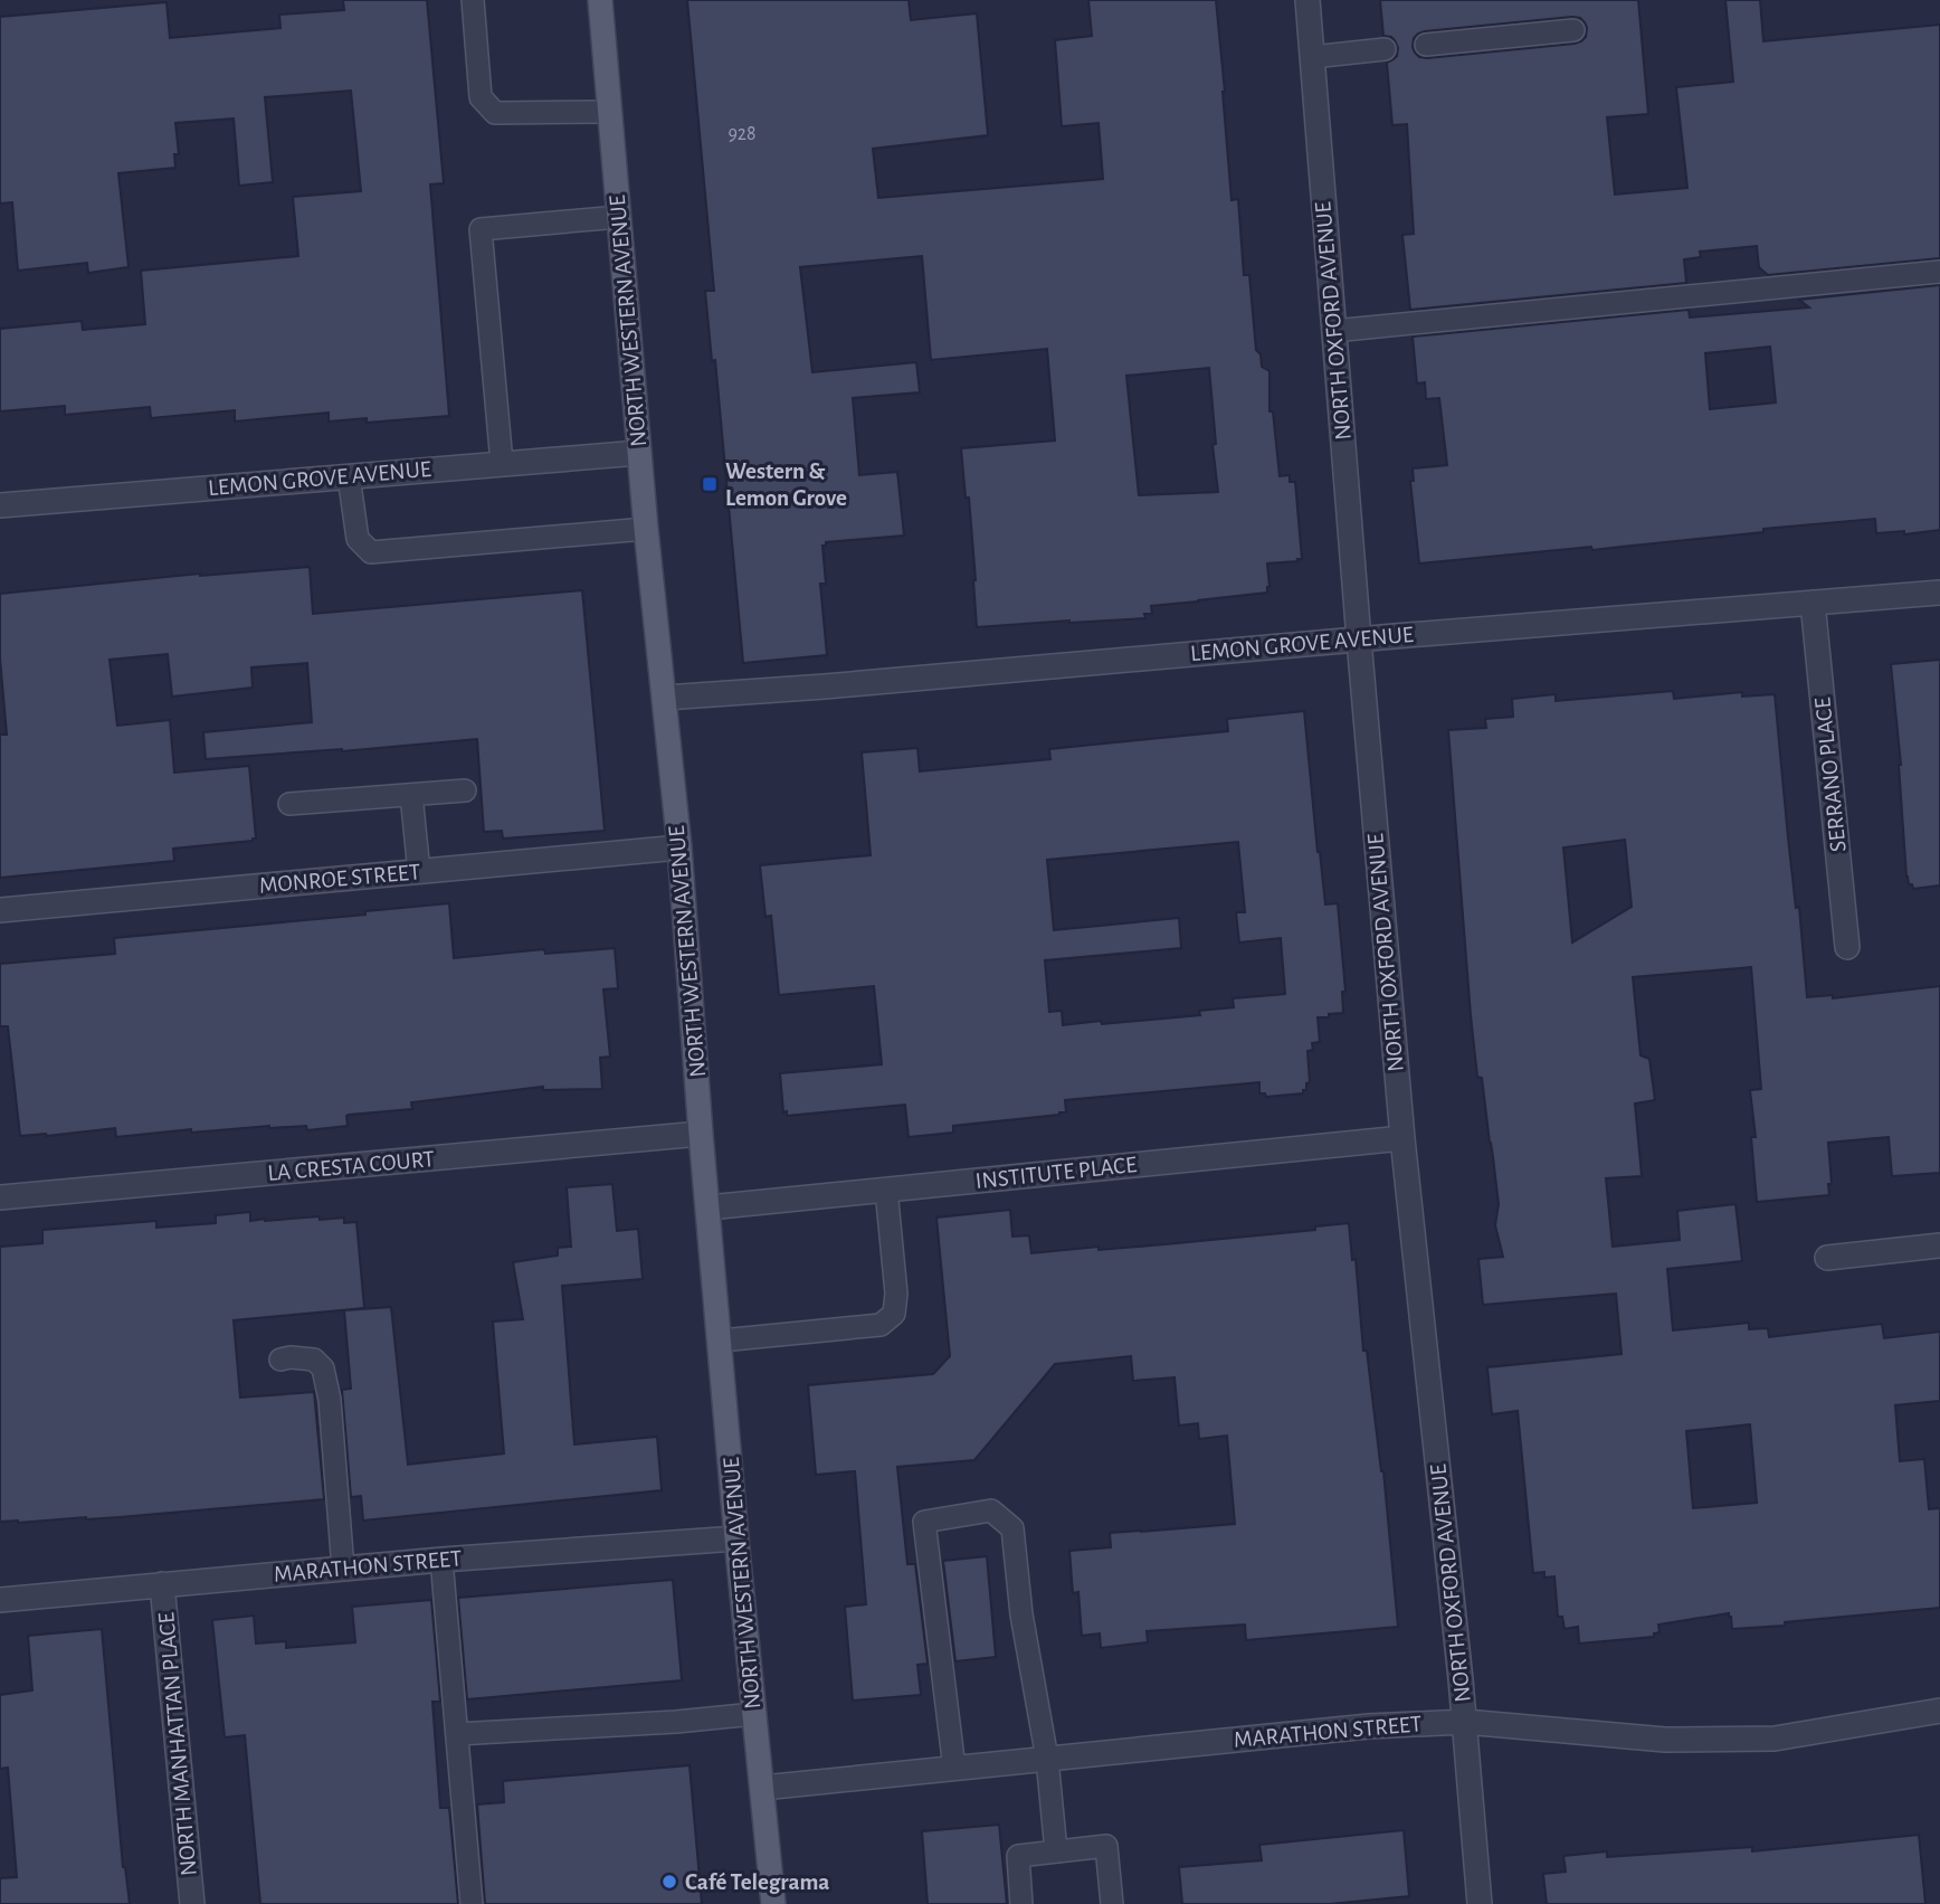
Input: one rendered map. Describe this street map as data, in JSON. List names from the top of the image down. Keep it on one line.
{"streets":{"main road":["NORTH WESTERN AVENUE"],"street":["NORTH OXFORD AVENUE","LEMON GROVE AVENUE","SERRANO PLACE","MONROE STREET","LA CRESTA COURT","INSTITUTE PLACE","MARATHON STREET","NORTH MANHATTAN PLACE"]},"crossings":[["NORTH WESTERN AVENUE","LEMON GROVE AVENUE"],["NORTH WESTERN AVENUE","MONROE STREET"],["NORTH WESTERN AVENUE","LA CRESTA COURT"],["NORTH WESTERN AVENUE","INSTITUTE PLACE"],["NORTH WESTERN AVENUE","MARATHON STREET"],["NORTH OXFORD AVENUE","LEMON GROVE AVENUE"],["NORTH OXFORD AVENUE","INSTITUTE PLACE"],["NORTH OXFORD AVENUE","MARATHON STREET"],["LEMON GROVE AVENUE","SERRANO PLACE"],["MARATHON STREET","NORTH MANHATTAN PLACE"]],"places":{"transit":["Western & Lemon Grove"],"other":["Café Telegrama"]},"house_numbers":["928"]}
